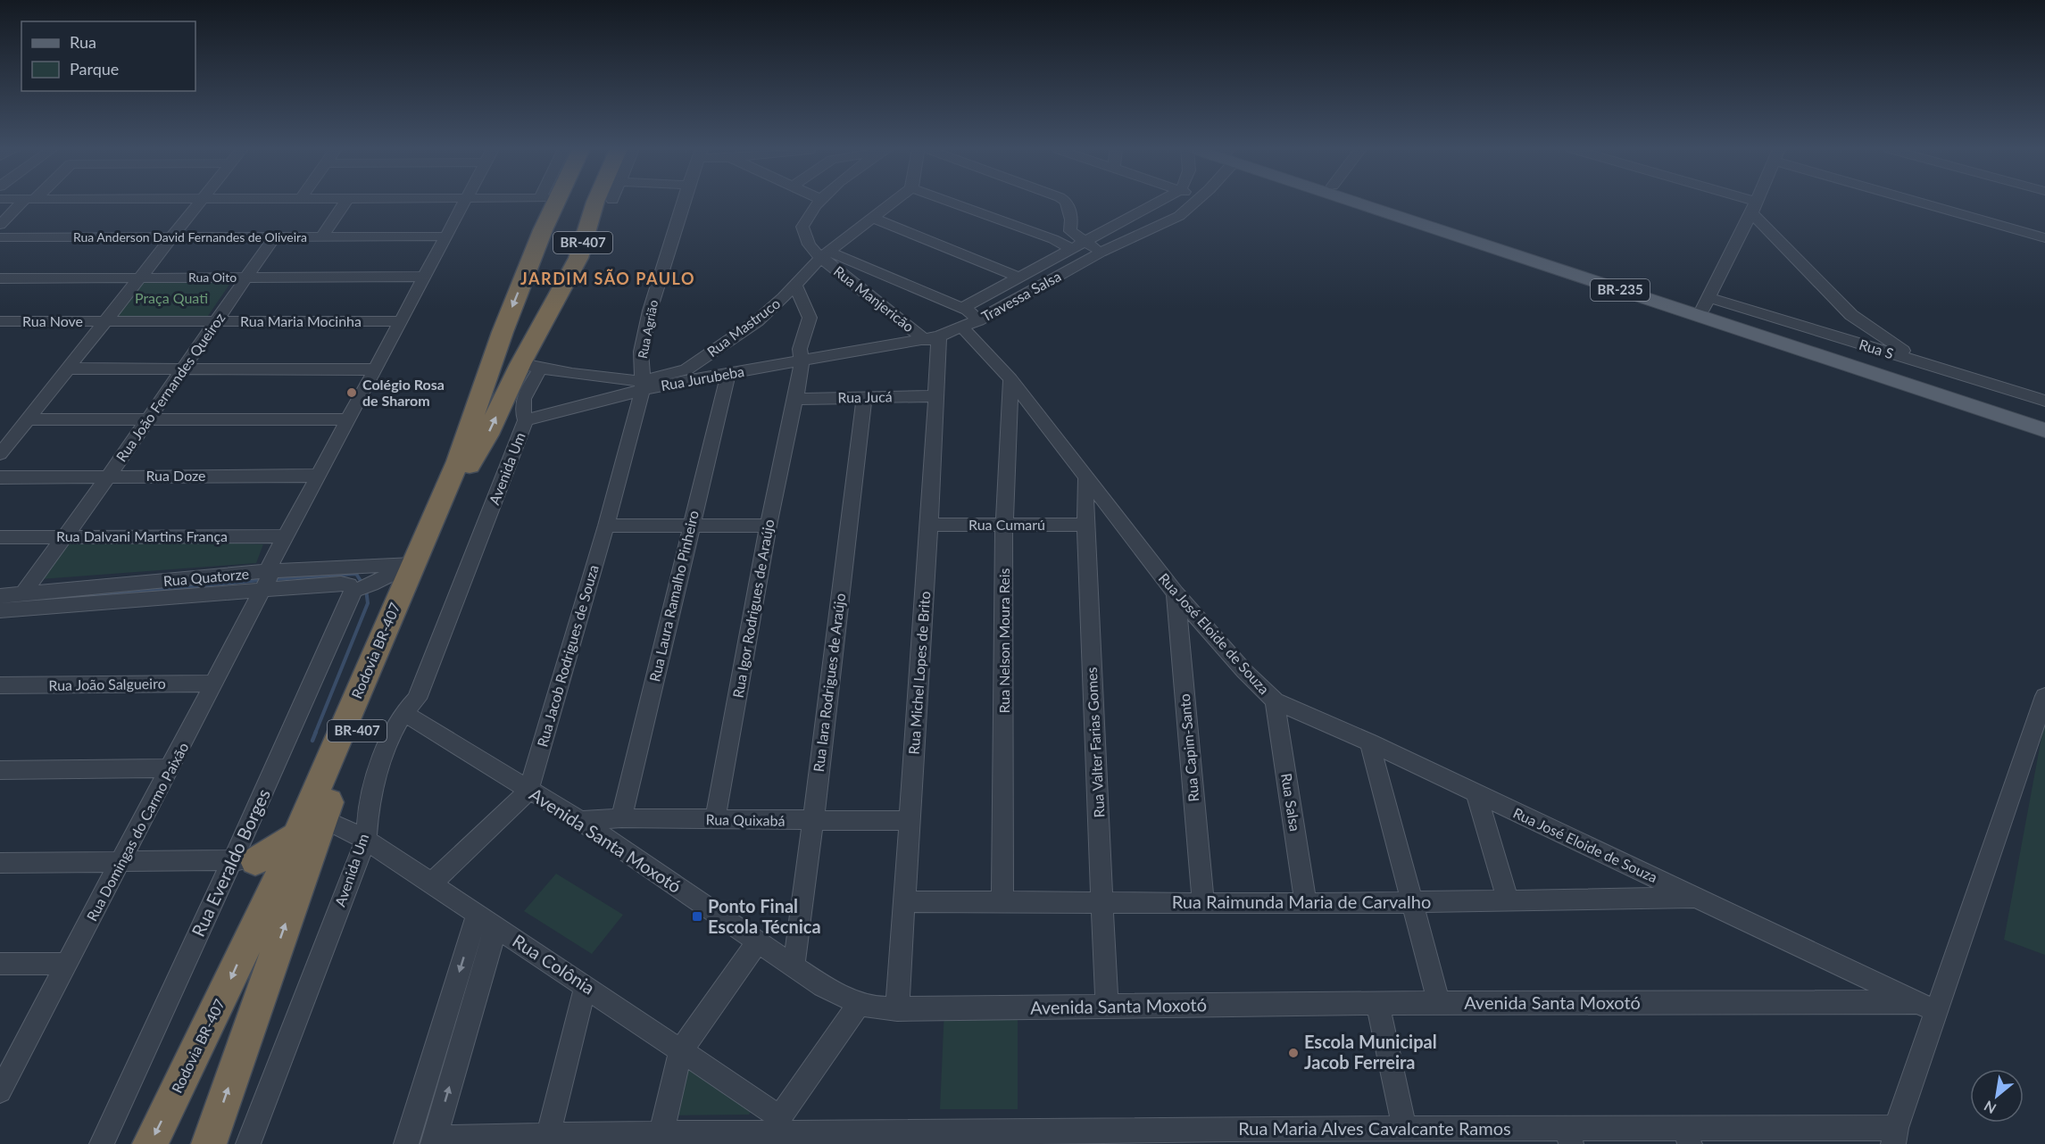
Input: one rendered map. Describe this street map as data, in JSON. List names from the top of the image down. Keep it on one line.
{"streets":{"highway":["BR-407","Rodovia BR-407"],"main road":["BR-235"],"street":["Rua Anderson David Fernandes de Oliveira","Rua Oito","Travessa Salsa","Rua Manjericão","Rua Nove","Rua Maria Mocinha","Rua Mastruco","Rua Agrião","Rua S","Rua Jurubeba","Rua João Fernandes Queiroz","Rua Jucá","Avenida Um","Rua Doze","Rua Cumarú","Rua Dalvani Martins França","Rua Quatorze","Rua Laura Ramalho Pinheiro","Rua Igor Rodrigues de Araújo","Rua José Eloide de Souza","Rua Nelson Moura Reis","Rua Jacob Rodrigues de Souza","Rua Michel Lopes de Brito","Rua Iara Rodrigues de Araújo","Rua João Salgueiro","Rua Valter Farias Gomes","Rua Capim-Santo","Rua Salsa","Rua Quixabá","Rua Domingas do Carmo Paixão","Avenida Santa Moxotó","Rua Everaldo Borges","Rua Raimunda Maria de Carvalho","Rua Colônia","Rua Maria Alves Cavalcante Ramos"]},"crossings":[["Rua Anderson David Fernandes de Oliveira","Rua João Fernandes Queiroz"],["Rua Oito","Rua João Fernandes Queiroz"],["BR-235","Rua S"],["Travessa Salsa","Rua Manjericão"],["Travessa Salsa","Rua Jurubeba"],["Travessa Salsa","Rua José Eloide de Souza"],["Travessa Salsa","Rua Michel Lopes de Brito"],["Rua Manjericão","Rua Jurubeba"],["Rua Manjericão","Rua Michel Lopes de Brito"],["Rua Nove","Rua Maria Mocinha"],["Rua Maria Mocinha","Rua João Fernandes Queiroz"],["Rua Mastruco","Rua Agrião"],["Rua Mastruco","Rua Jurubeba"],["Rua Mastruco","Rua Jucá"],["Rua Mastruco","Rua Igor Rodrigues de Araújo"],["Rua Mastruco","Rua Jacob Rodrigues de Souza"],["Rua Agrião","Rua Jurubeba"],["Rua Agrião","Rua Jacob Rodrigues de Souza"],["Rua Jurubeba","Avenida Um"],["Rua Jurubeba","Rua Laura Ramalho Pinheiro"],["Rua Jurubeba","Rua Jacob Rodrigues de Souza"],["Rua Jurubeba","Rua Michel Lopes de Brito"],["Rua João Fernandes Queiroz","Rua Doze"],["Rua João Fernandes Queiroz","Rua Dalvani Martins França"],["Rua João Fernandes Queiroz","Rua Quatorze"],["Rua Jucá","Rua Igor Rodrigues de Araújo"],["Rua Jucá","Rua Michel Lopes de Brito"],["Rua Jucá","Rua Iara Rodrigues de Araújo"],["Avenida Um","Avenida Santa Moxotó"],["Avenida Um","Rua Colônia"],["Rua Cumarú","Rua Nelson Moura Reis"],["Rua Cumarú","Rua Michel Lopes de Brito"],["Rua Cumarú","Rua Valter Farias Gomes"],["Rua Quatorze","Rodovia BR-407"],["Rua Quatorze","Rua Domingas do Carmo Paixão"],["Rua Laura Ramalho Pinheiro","Rua Quixabá"],["Rua Igor Rodrigues de Araújo","Rua Quixabá"],["Rua José Eloide de Souza","Rua Nelson Moura Reis"],["Rua José Eloide de Souza","Rua Valter Farias Gomes"],["Rua José Eloide de Souza","Rua Capim-Santo"],["Rua José Eloide de Souza","Rua Salsa"],["Rua José Eloide de Souza","Avenida Santa Moxotó"],["Rua José Eloide de Souza","Rua Raimunda Maria de Carvalho"],["Rua Nelson Moura Reis","Rua Raimunda Maria de Carvalho"],["Rodovia BR-407","Rua Colônia"],["Rua Jacob Rodrigues de Souza","Avenida Santa Moxotó"],["Rua Michel Lopes de Brito","Rua Quixabá"],["Rua Michel Lopes de Brito","Avenida Santa Moxotó"],["Rua Michel Lopes de Brito","Rua Raimunda Maria de Carvalho"],["Rua Iara Rodrigues de Araújo","Rua Quixabá"],["Rua Iara Rodrigues de Araújo","Avenida Santa Moxotó"],["Rua João Salgueiro","Rua Domingas do Carmo Paixão"],["Rua Valter Farias Gomes","Avenida Santa Moxotó"],["Rua Valter Farias Gomes","Rua Raimunda Maria de Carvalho"],["Rua Capim-Santo","Rua Raimunda Maria de Carvalho"],["Rua Salsa","Rua Raimunda Maria de Carvalho"],["Rua Quixabá","Avenida Santa Moxotó"],["Rua Colônia","Rua Maria Alves Cavalcante Ramos"]],"districts":["JARDIM SÃO PAULO"],"parks":["Praça Quati"],"places":{"other":["Colégio Rosa de Sharom","Escola Municipal Jacob Ferreira"],"transit":["Ponto Final Escola Técnica"]},"legend":["Rua","Parque"],"north":"bottom left"}
